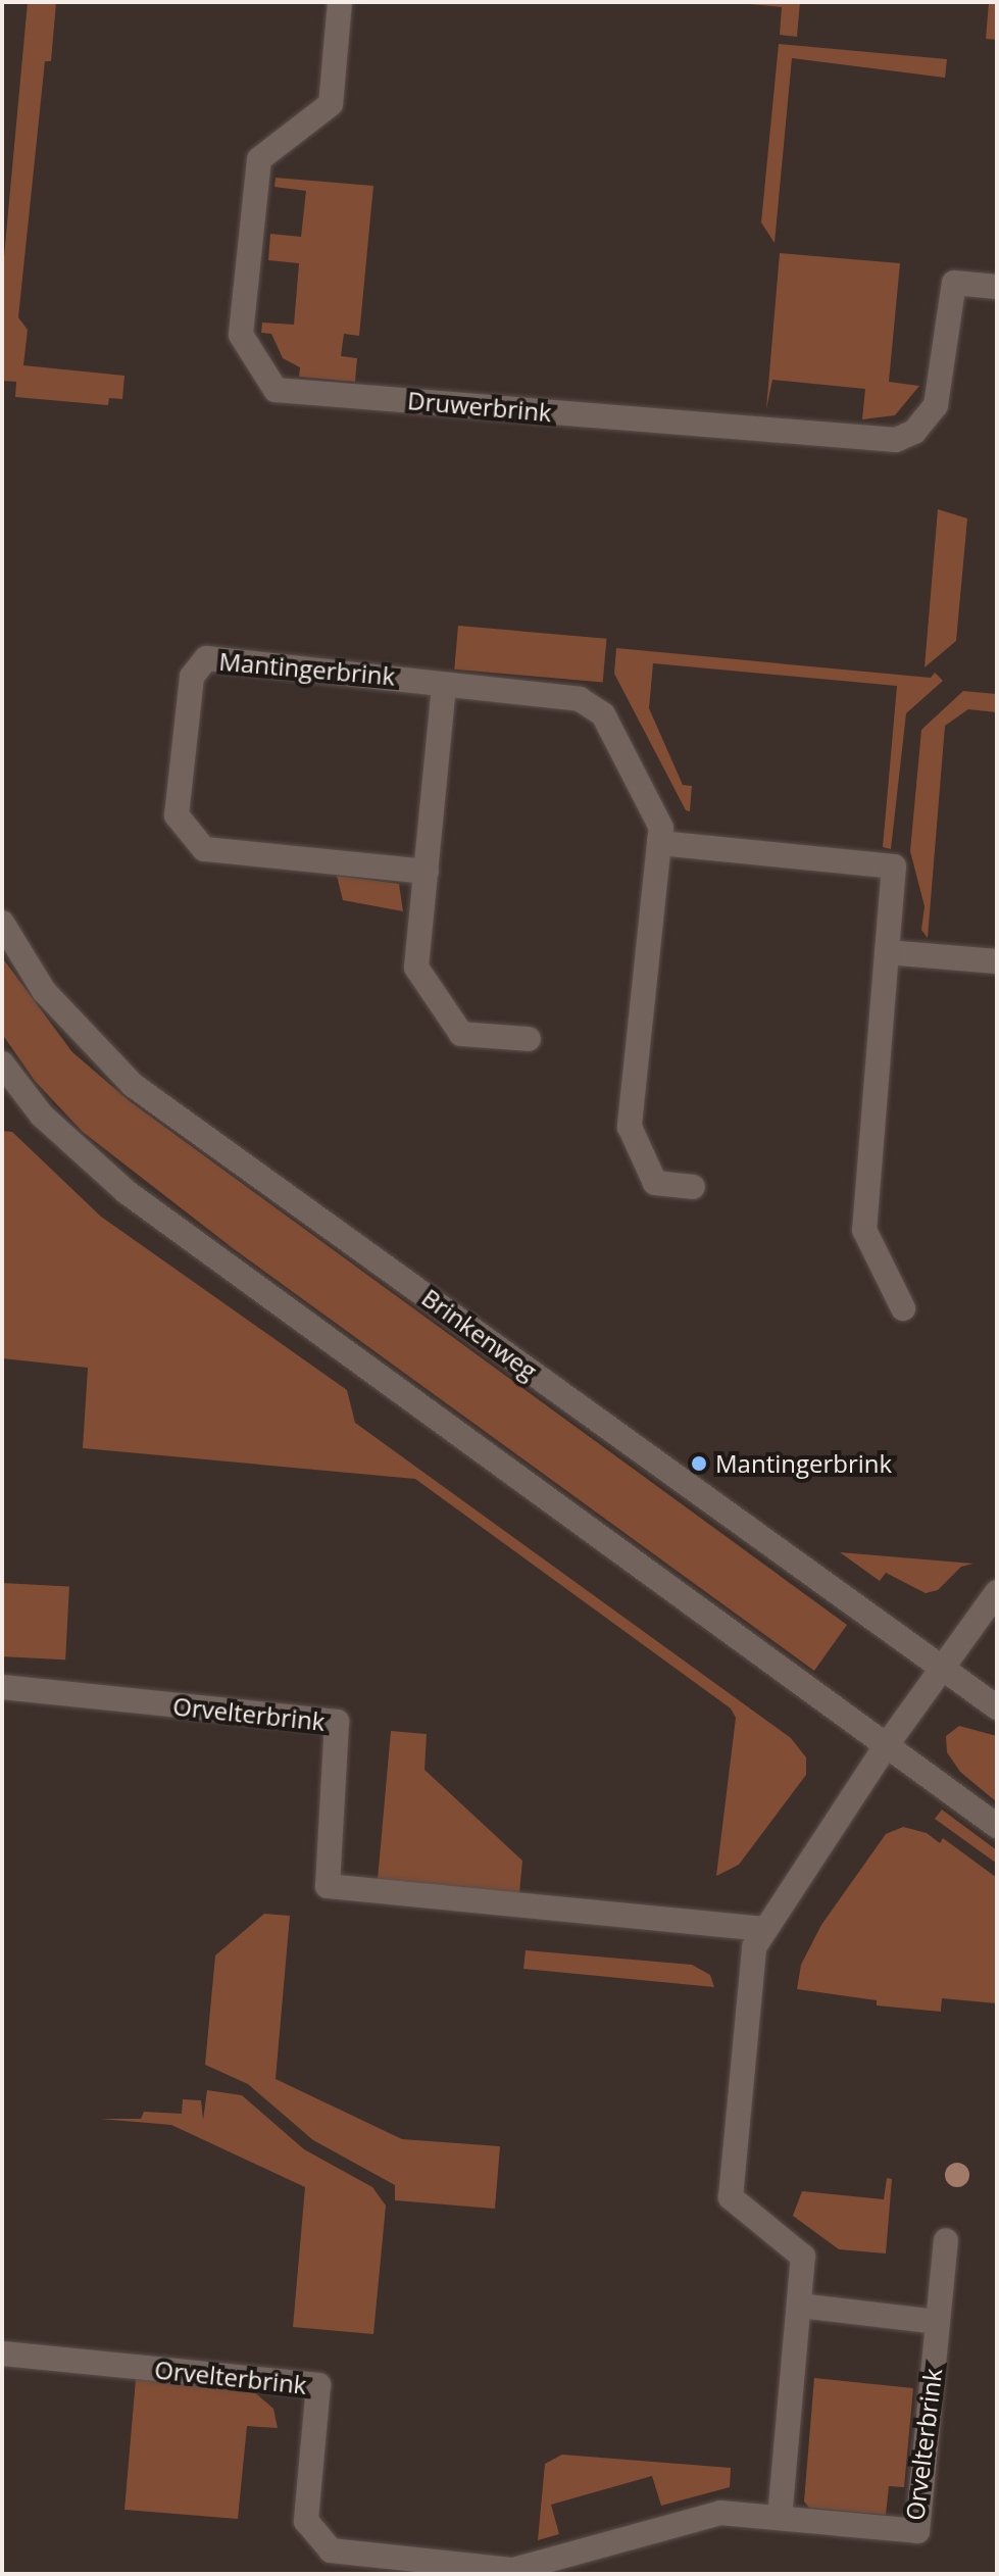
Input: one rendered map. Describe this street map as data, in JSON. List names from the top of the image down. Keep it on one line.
{"streets":{"street":["Druwerbrink","Mantingerbrink","Brinkenweg","Orvelterbrink"]},"places":["Mantingerbrink"]}
